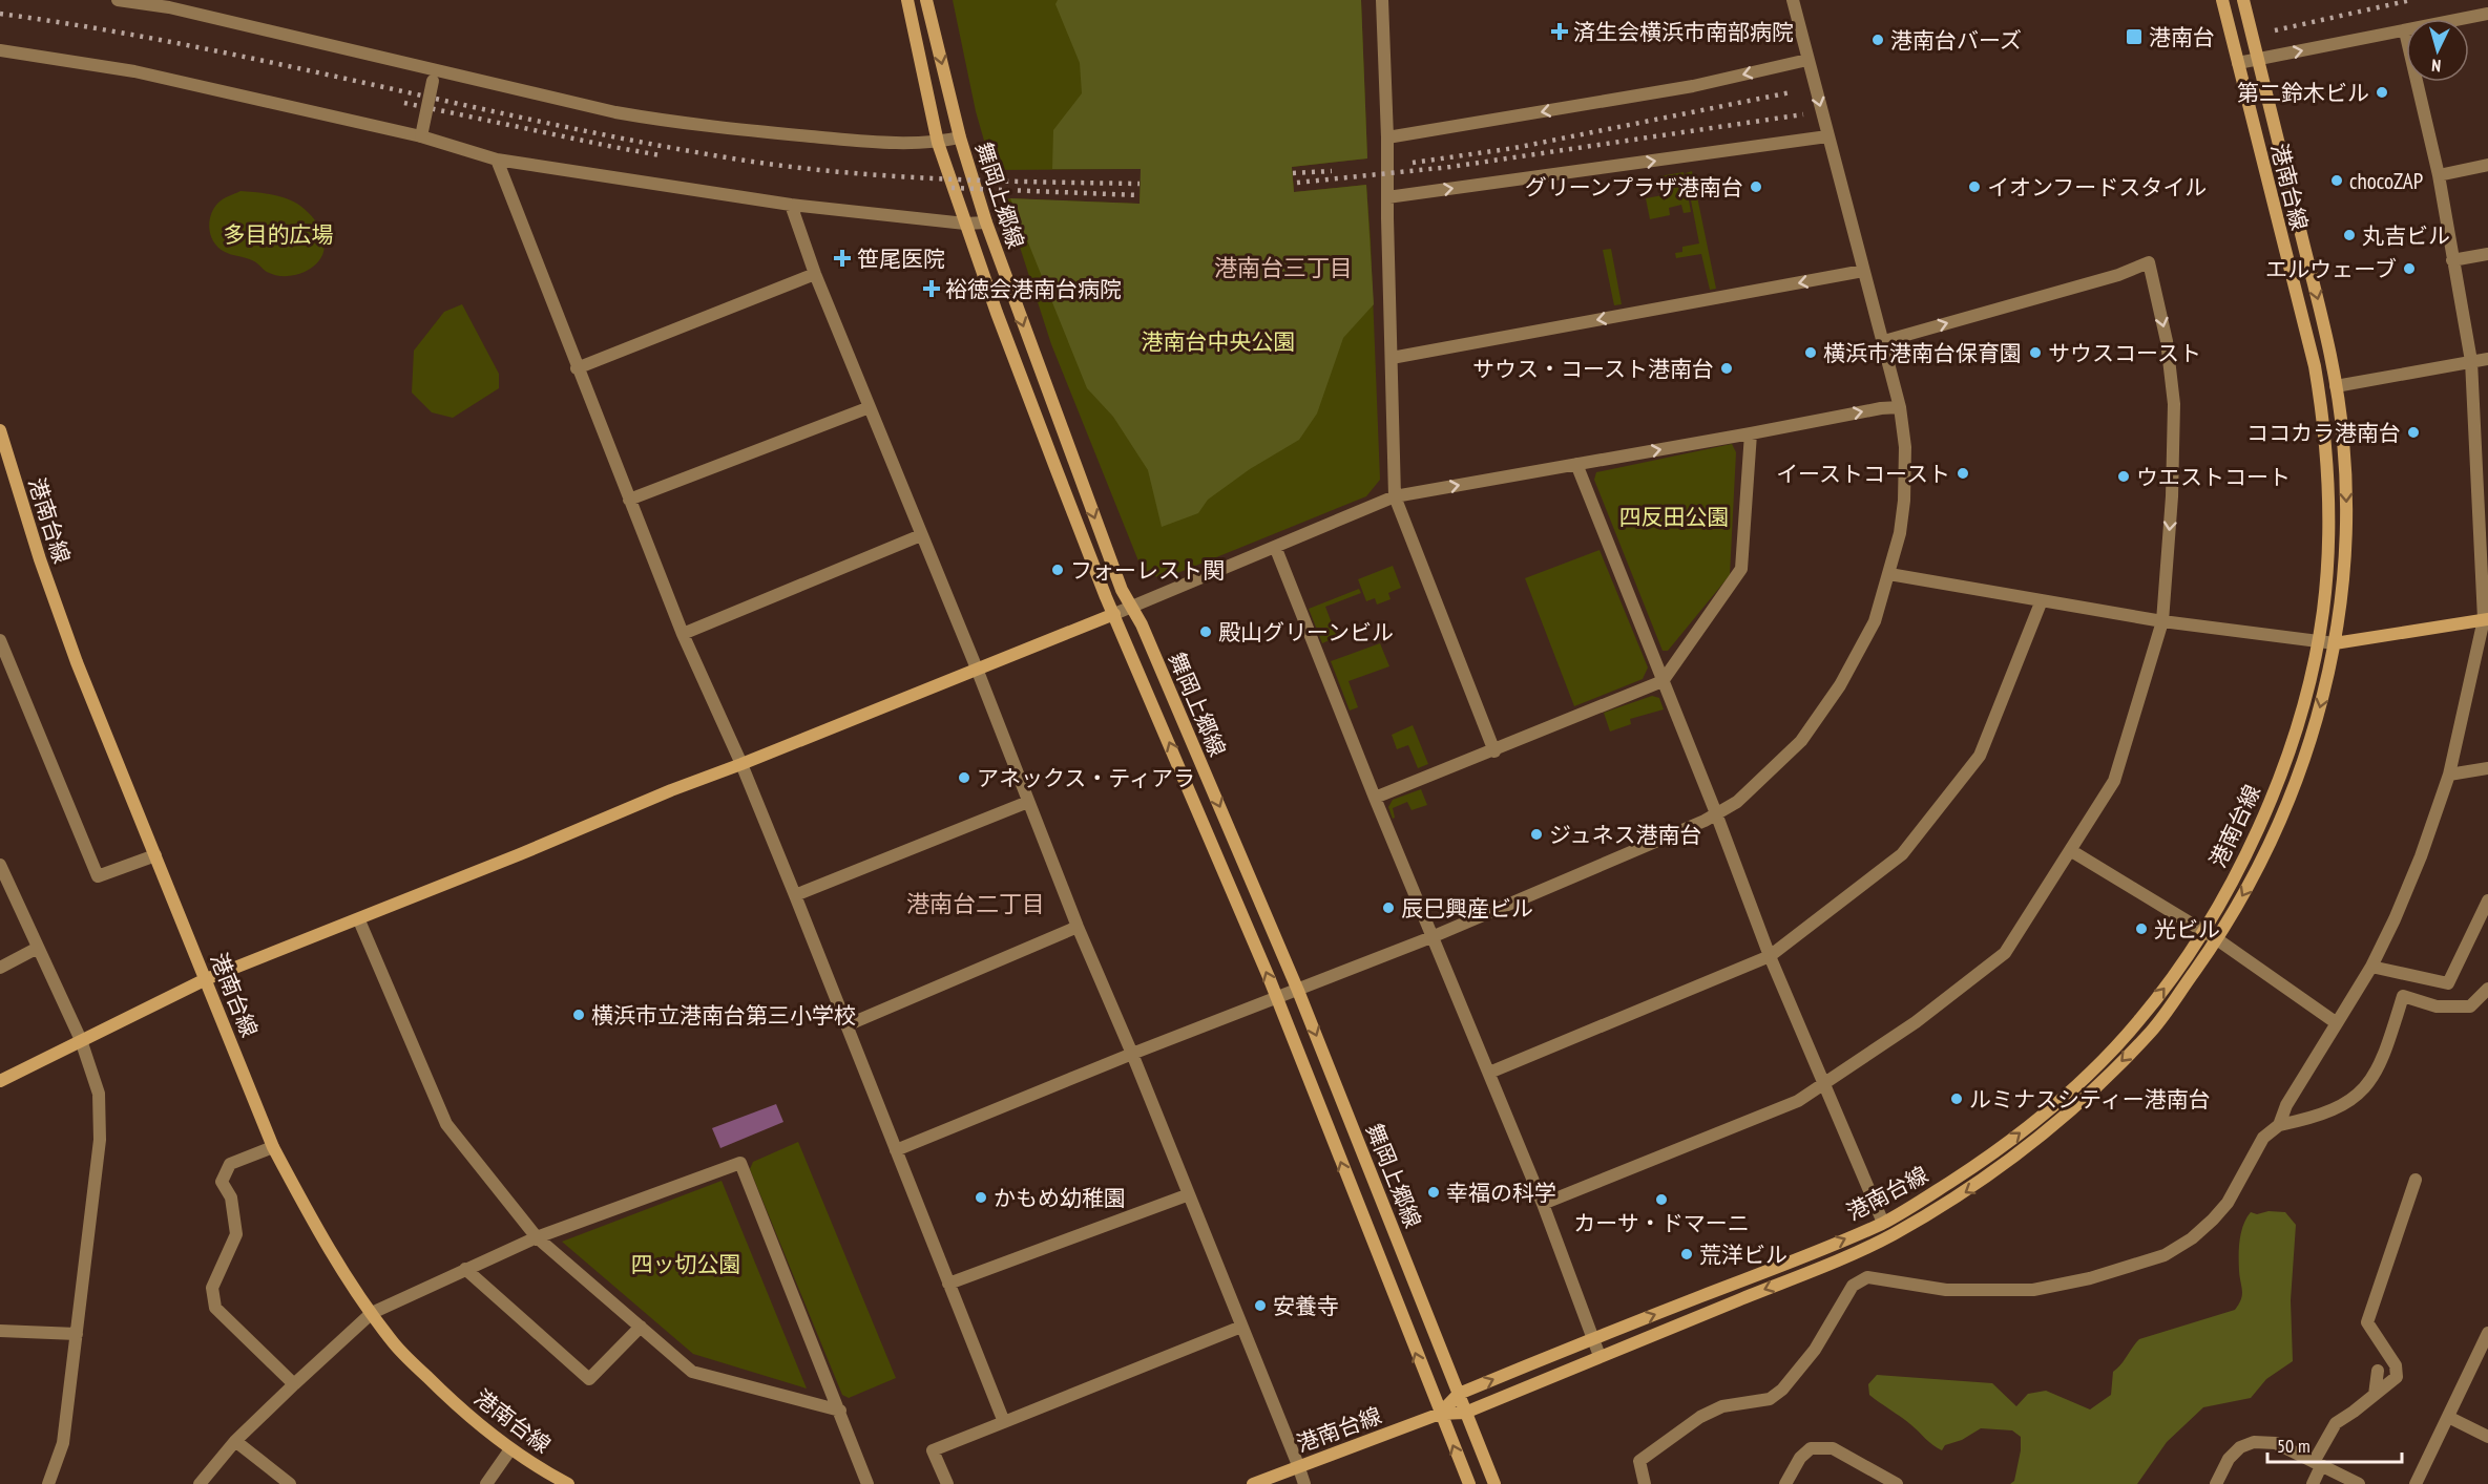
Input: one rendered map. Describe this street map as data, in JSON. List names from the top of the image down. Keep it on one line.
{"streets":{"street":["港南台線","舞岡上郷線"]},"crossings":[["港南台線","舞岡上郷線"]],"districts":["港南台三丁目","港南台二丁目"],"parks":["多目的広場","港南台中央公園","四反田公園","四ッ切公園"],"places":{"health":["済生会横浜市南部病院","笹尾医院","裕徳会港南台病院"],"transit":["港南台"],"other":["港南台バーズ","第二鈴木ビル","chocoZAP","グリーンプラザ港南台","イオンフードスタイル","丸吉ビル","エルウェーブ","横浜市港南台保育園","サウスコースト","サウス・コースト港南台","ココカラ港南台","イーストコースト","ウエストコート","フォーレスト関","殿山グリーンビル","アネックス・ティアラ","ジュネス港南台","辰巳興産ビル","光ビル","横浜市立港南台第三小学校","ルミナスシティー港南台","幸福の科学","かもめ幼稚園","カーサ・ドマーニ","荒洋ビル","安養寺"]},"scale_bar":"50 m","north":"bottom"}
